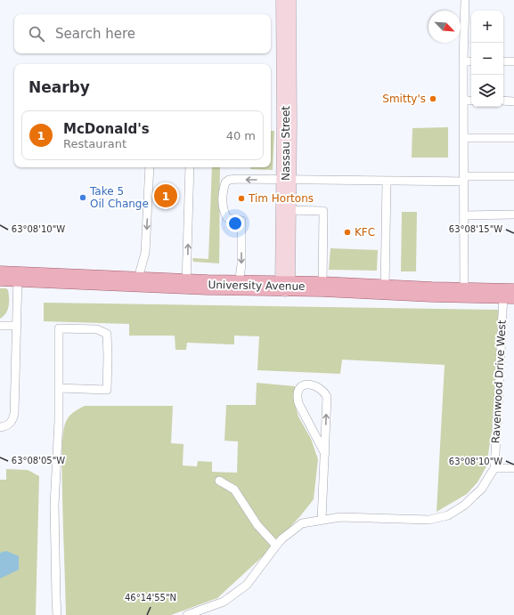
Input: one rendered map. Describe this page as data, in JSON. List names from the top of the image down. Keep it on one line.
{"streets":{"main road":["University Avenue"],"street":["Nassau Street"],"lane":["Ravenwood Drive West"]},"crossings":[["Nassau Street","University Avenue"],["University Avenue","Ravenwood Drive West"]],"places":["Smitty's","Take 5 Oil Change","Tim Hortons","KFC"],"north":"bottom right","page":{"map_buttons":["+","−"],"search":"Search here","heading":"Nearby","list":[{"mark":"1","name":"McDonald's","note":"Restaurant","value":"40 m"}],"pins":"1"},"coordinates":["63°08'10\"W","63°08'15\"W","63°08'05\"W","46°14'55\"N"]}
